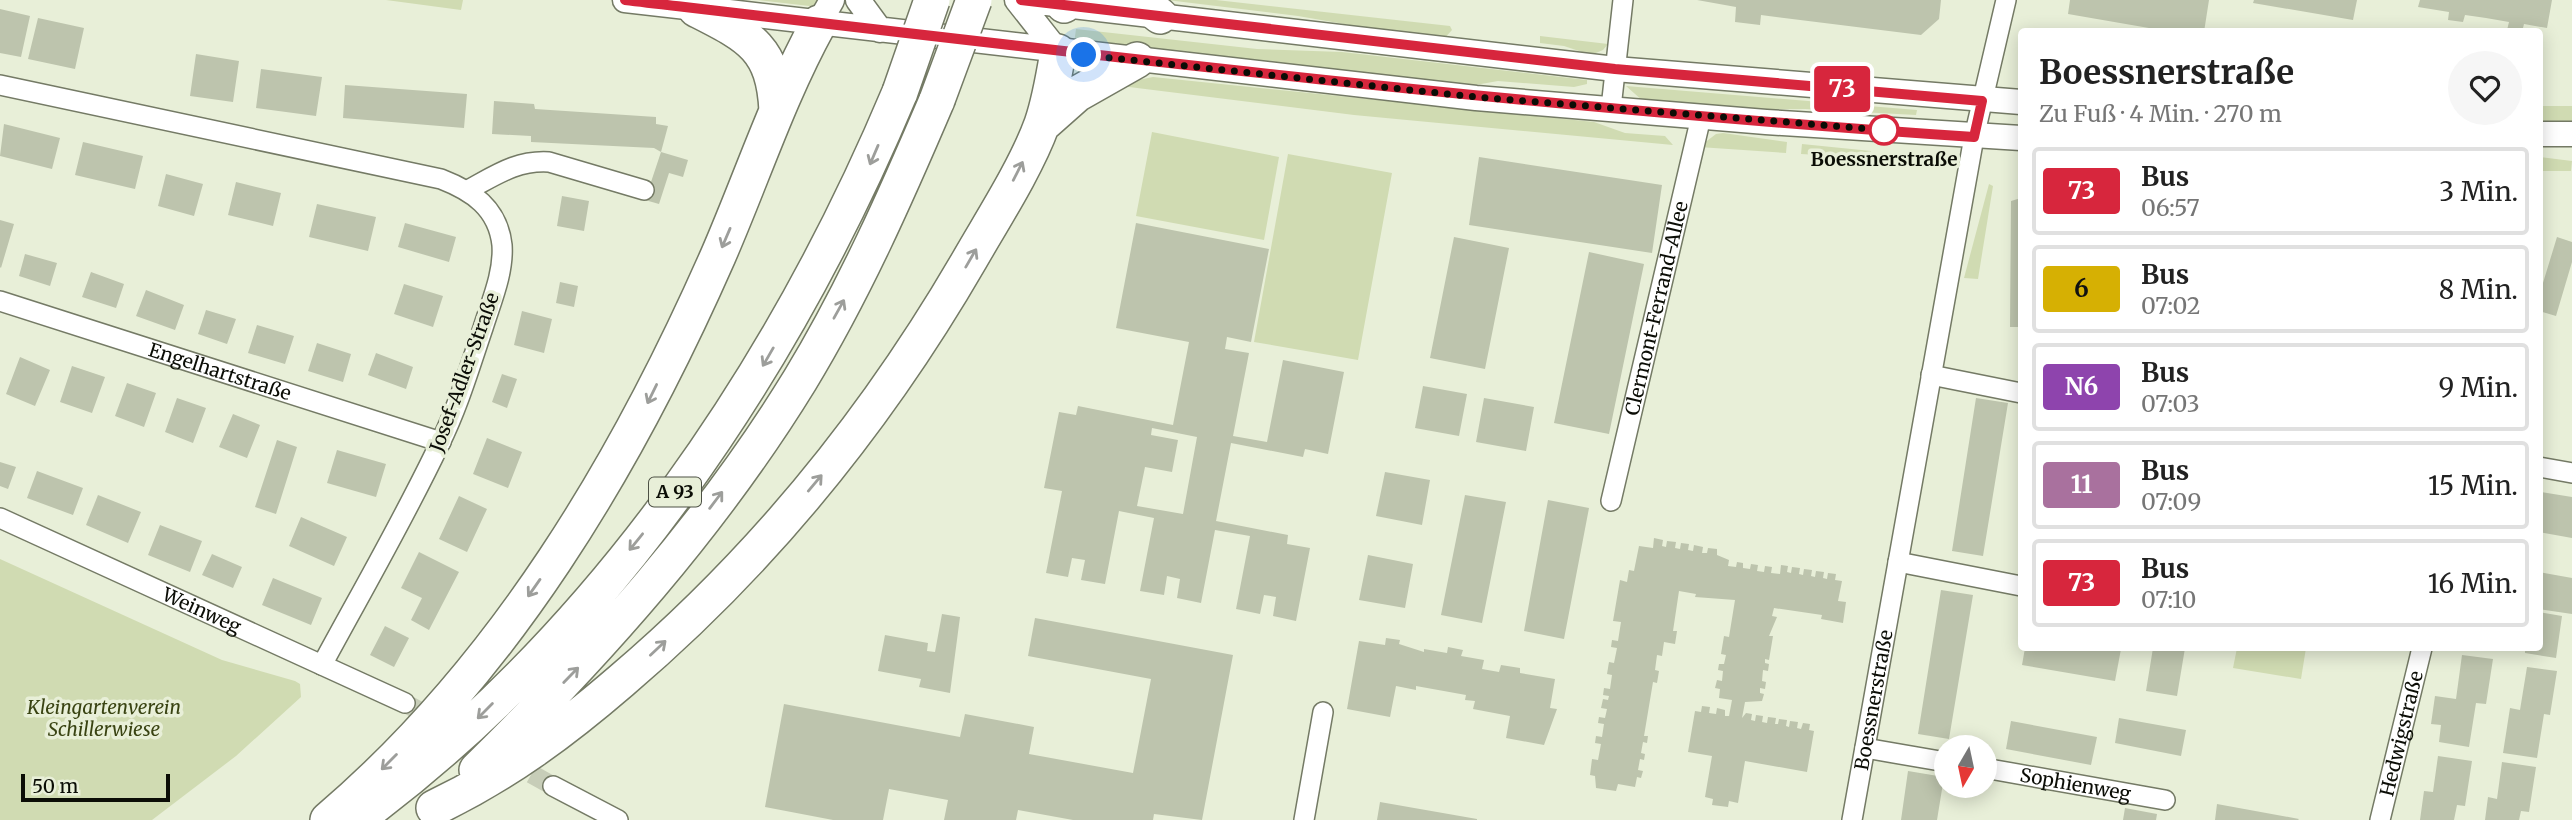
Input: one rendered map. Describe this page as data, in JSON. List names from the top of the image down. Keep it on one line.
{"streets":{"highway":["A 93"],"street":["Clermont-Ferrand-Allee","Engelhartstraße","Josef-Adler-Straße","Weinweg","Boessnerstraße","Hedwigstraße","Sophienweg"]},"crossings":[["Engelhartstraße","Josef-Adler-Straße"],["Josef-Adler-Straße","Weinweg"]],"parks":["Kleingartenverein Schillerwiese"],"places":["Boessnerstraße"],"lines":["bus line 73"],"scale_bar":"50 m","north":"bottom","page":{"on_map":"73","heading":["Boessnerstraße","Zu Fuß · 4 Min. · 270 m"],"list":[{"mark":"73","name":"Bus","note":"06:57","value":"3 Min."},{"mark":"6","name":"Bus","note":"07:02","value":"8 Min."},{"mark":"N6","name":"Bus","note":"07:03","value":"9 Min."},{"mark":"11","name":"Bus","note":"07:09","value":"15 Min."},{"mark":"73","name":"Bus","note":"07:10","value":"16 Min."}],"scale":"50 m"}}
